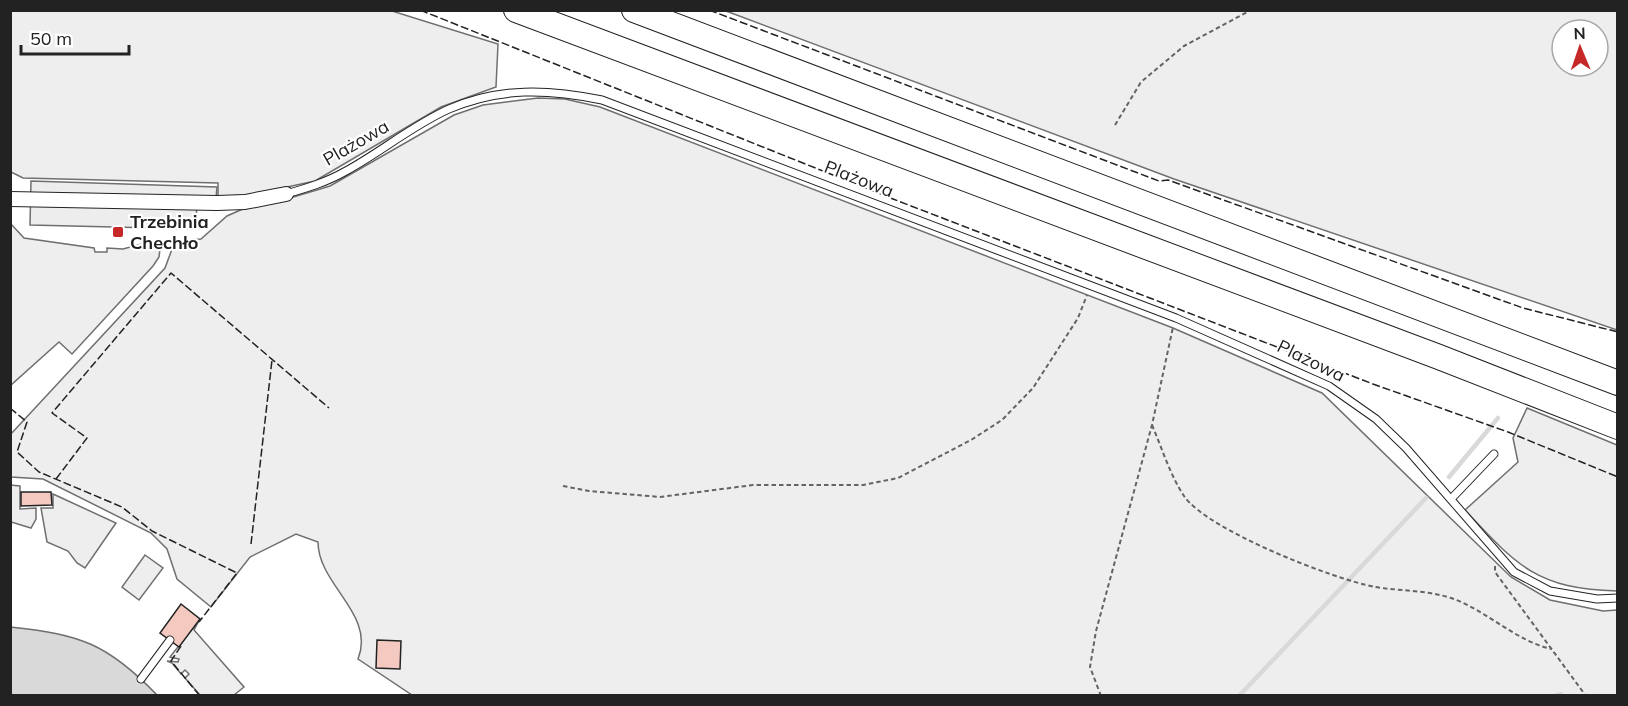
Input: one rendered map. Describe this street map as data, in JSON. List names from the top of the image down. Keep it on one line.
{"streets":{"street":["Plażowa"]},"places":{"transit":["Trzebinia Chechło"]},"scale_bar":"50 m","north":"top"}
